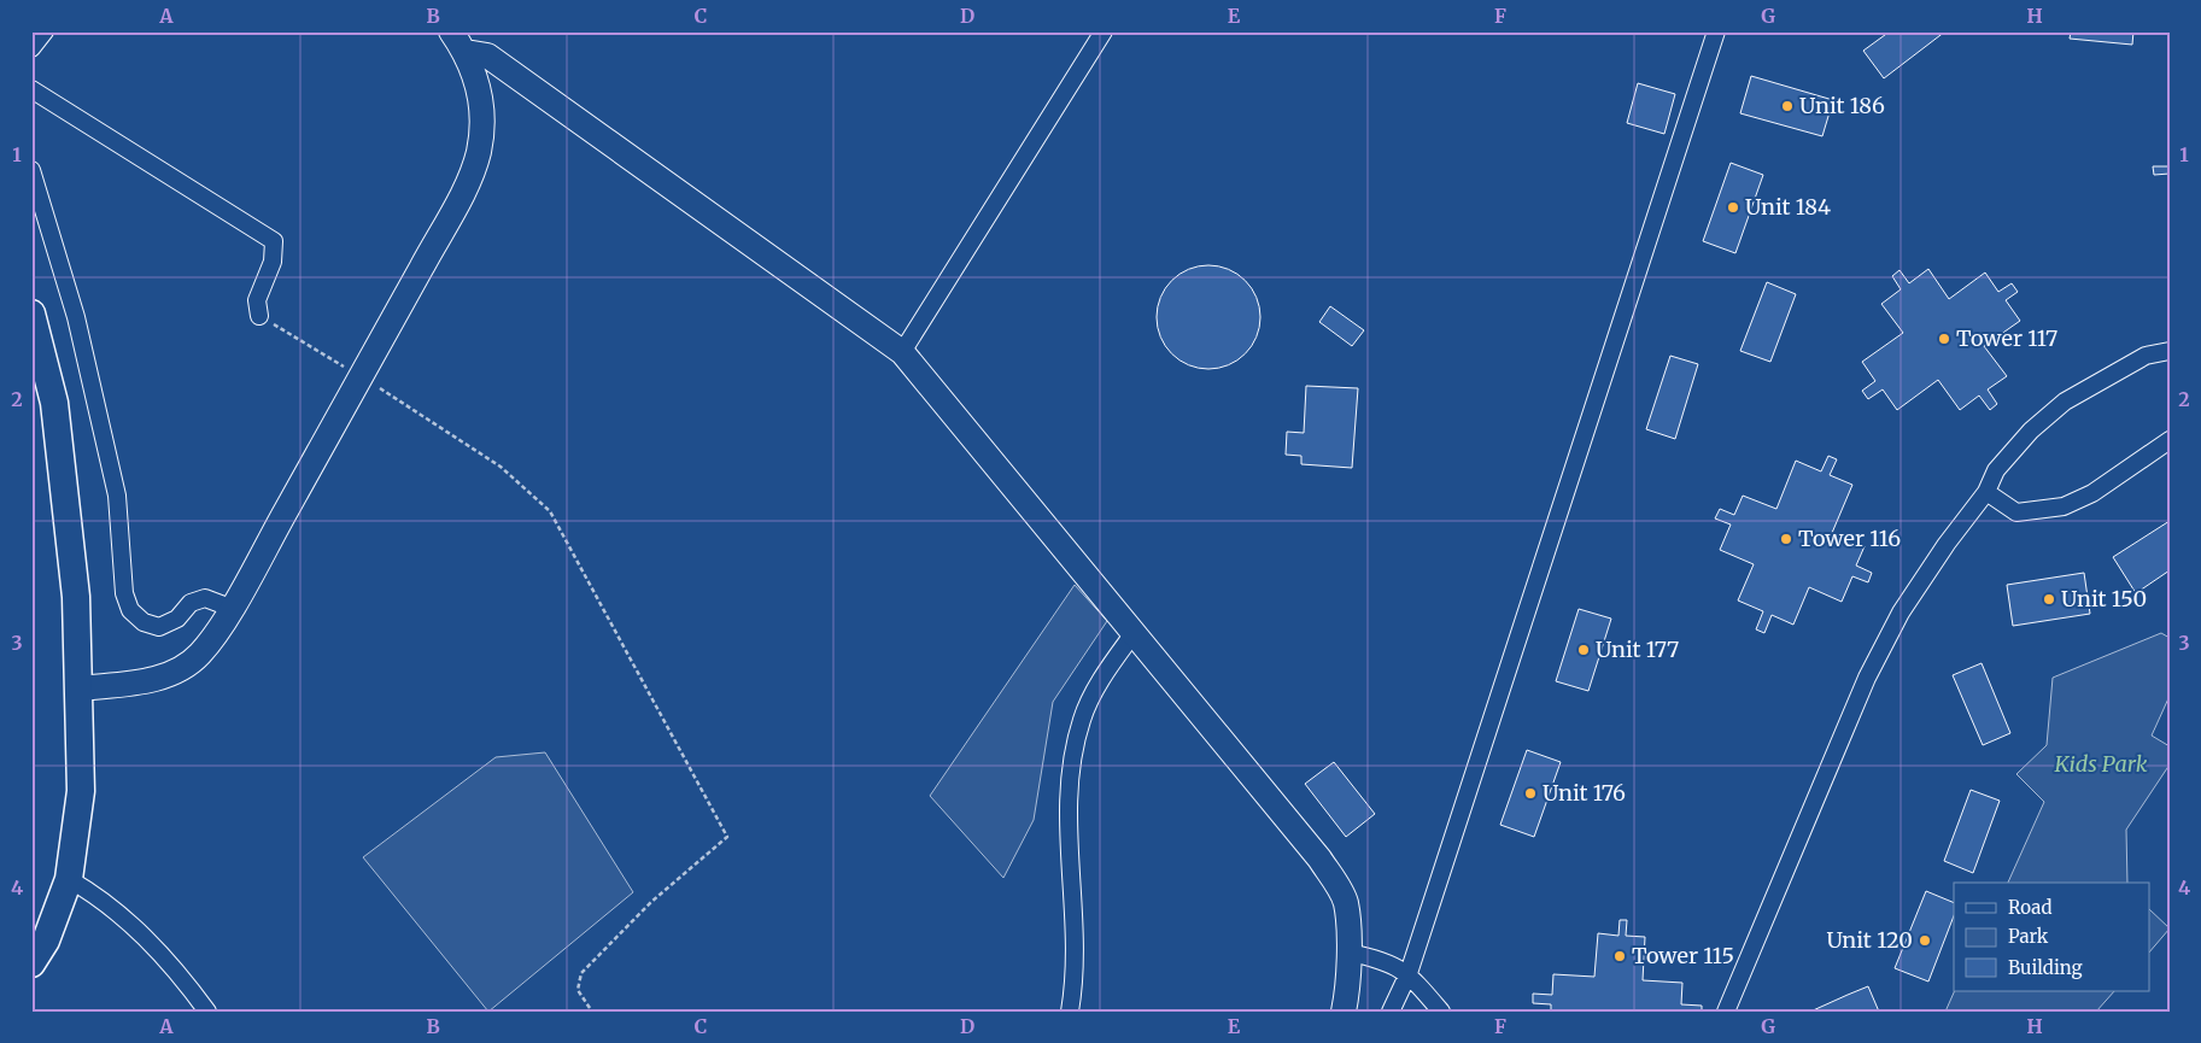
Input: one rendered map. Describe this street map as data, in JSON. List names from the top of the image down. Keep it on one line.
{"parks":["Kids Park"],"places":["Unit 186","Unit 184","Tower 117","Tower 116","Unit 150","Unit 177","Unit 176","Unit 120","Tower 115"],"legend":["Road","Park","Building"],"grid":{"columns":["A","B","C","D","E","F","G","H"],"rows":["1","2","3","4"]}}
